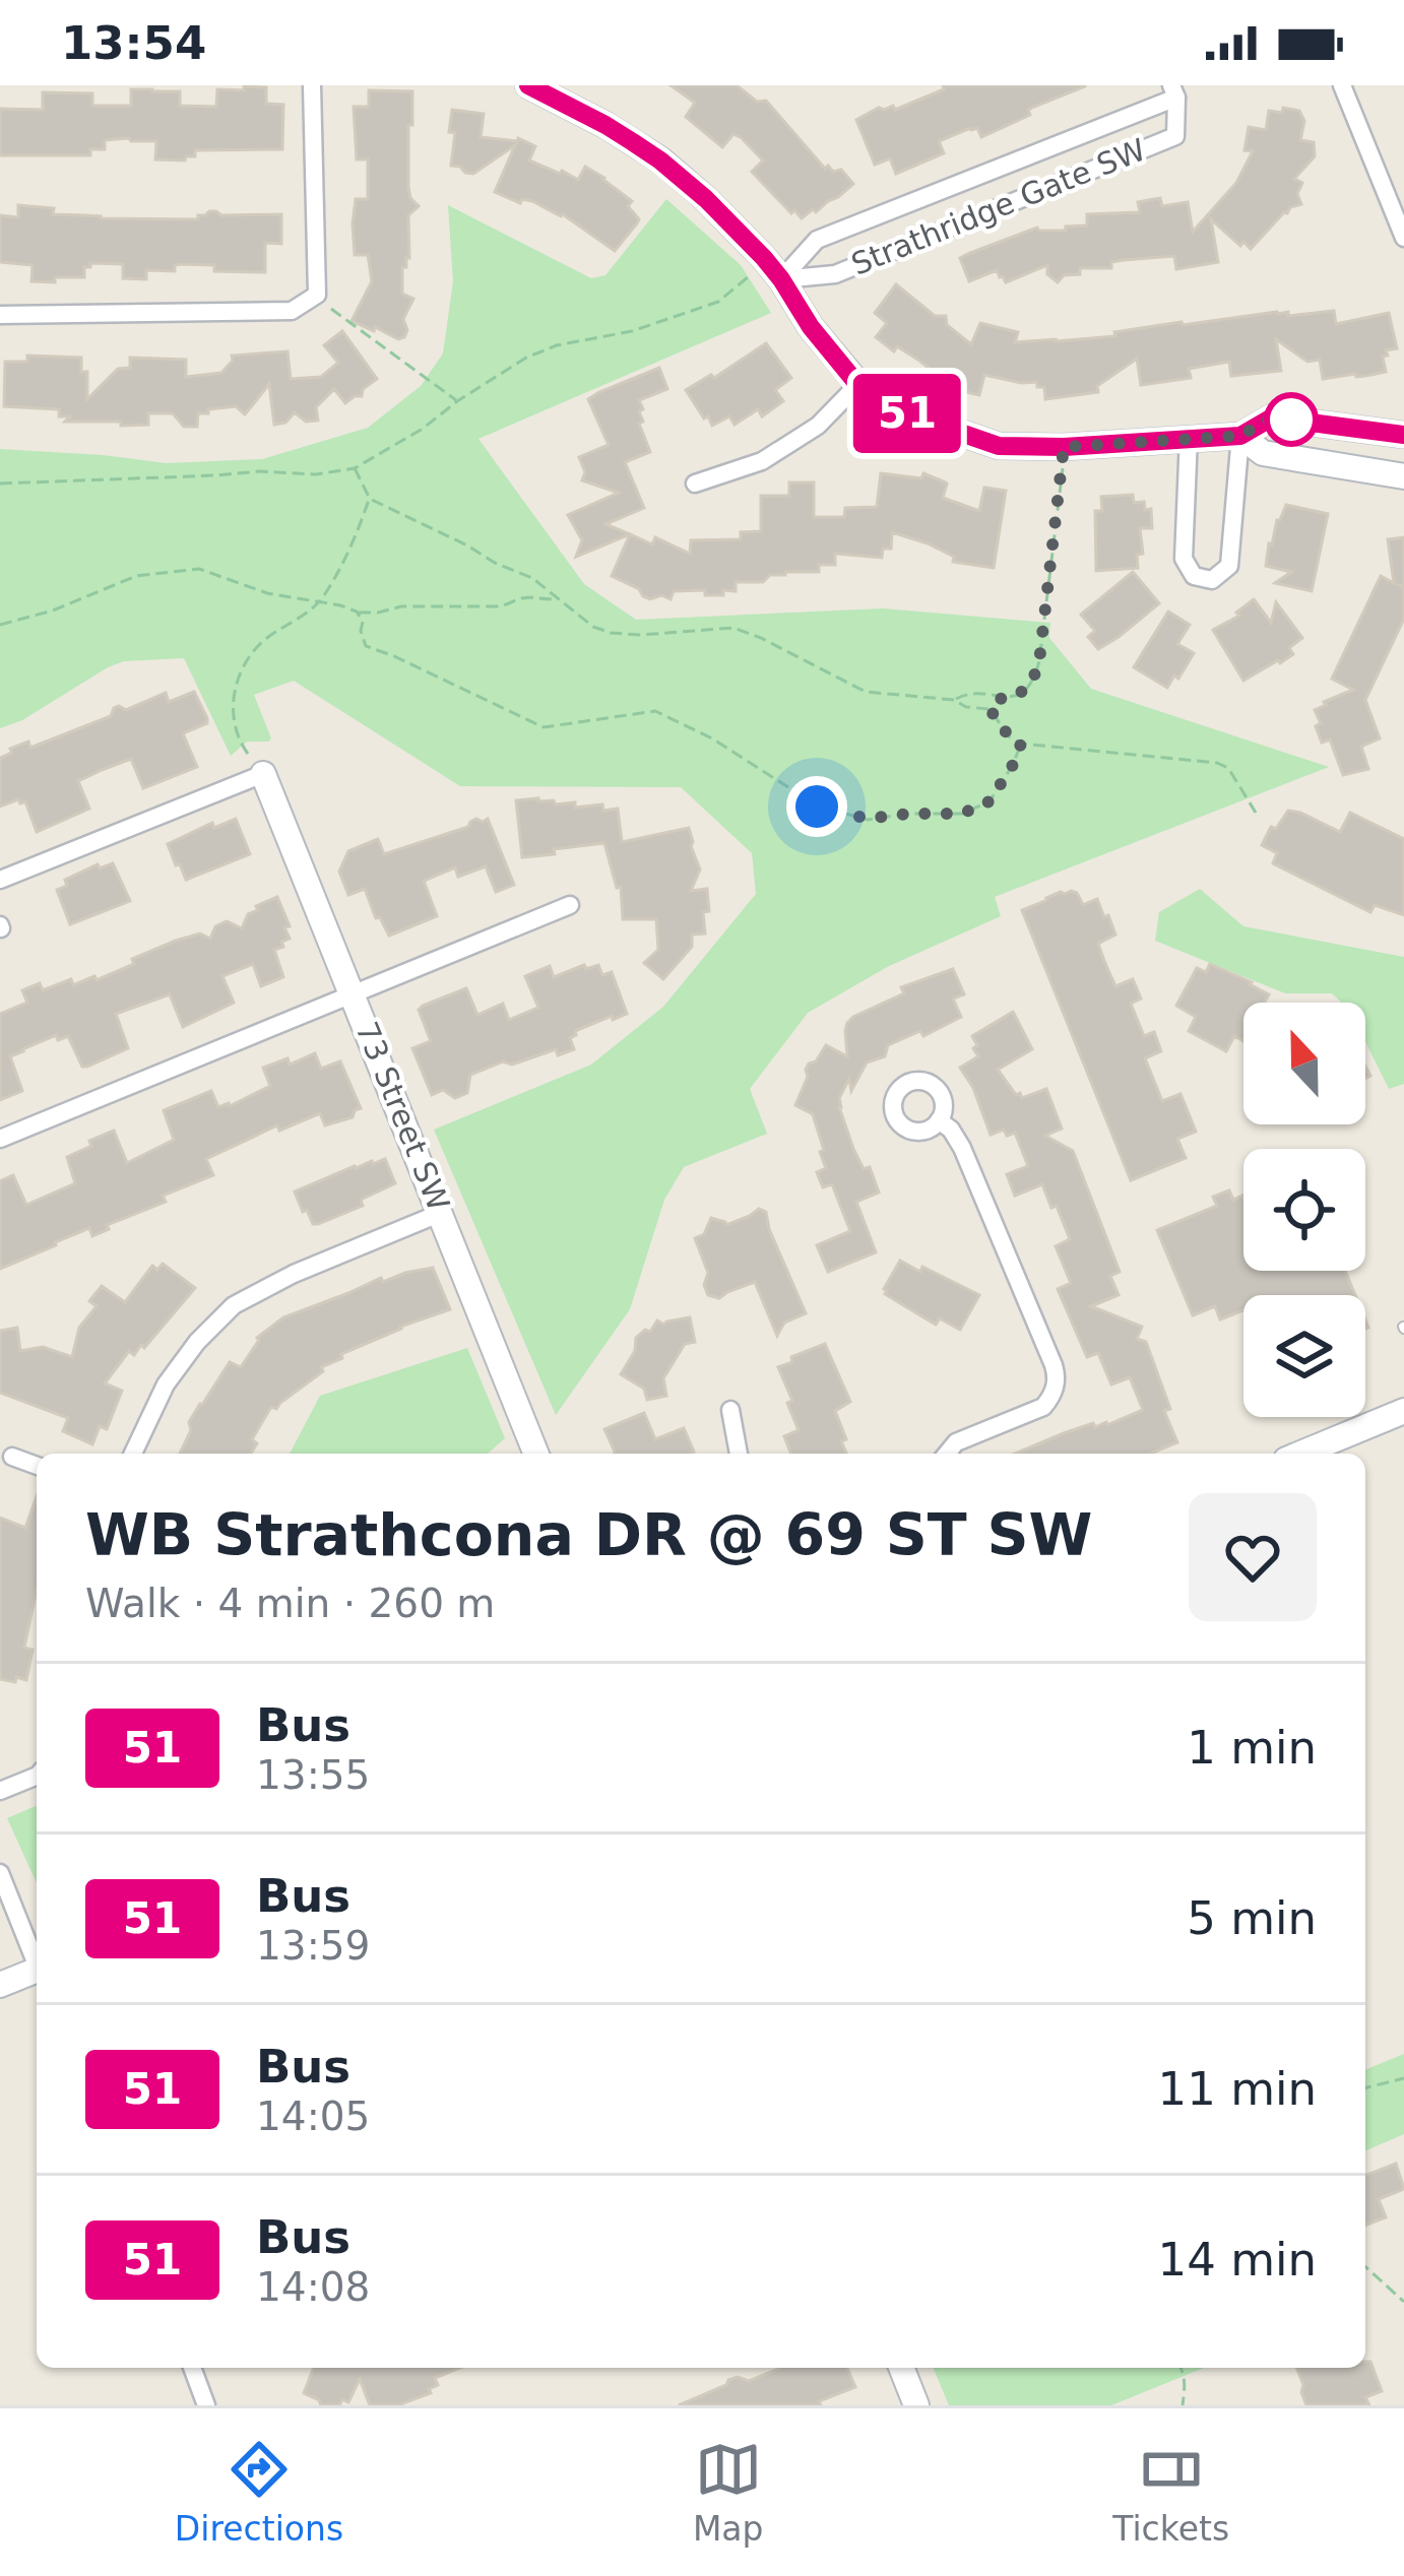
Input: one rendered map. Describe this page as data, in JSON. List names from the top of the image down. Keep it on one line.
{"streets":{"street":["Strathridge Gate SW","73 Street SW"]},"lines":["bus line 51"],"north":"top","page":{"status":"13:54","on_map":"51","heading":["WB Strathcona DR @ 69 ST SW","Walk · 4 min · 260 m"],"list":[{"mark":"51","name":"Bus","note":"13:55","value":"1 min"},{"mark":"51","name":"Bus","note":"13:59","value":"5 min"},{"mark":"51","name":"Bus","note":"14:05","value":"11 min"},{"mark":"51","name":"Bus","note":"14:08","value":"14 min"}],"tabs":["Directions","Map","Tickets"]}}
